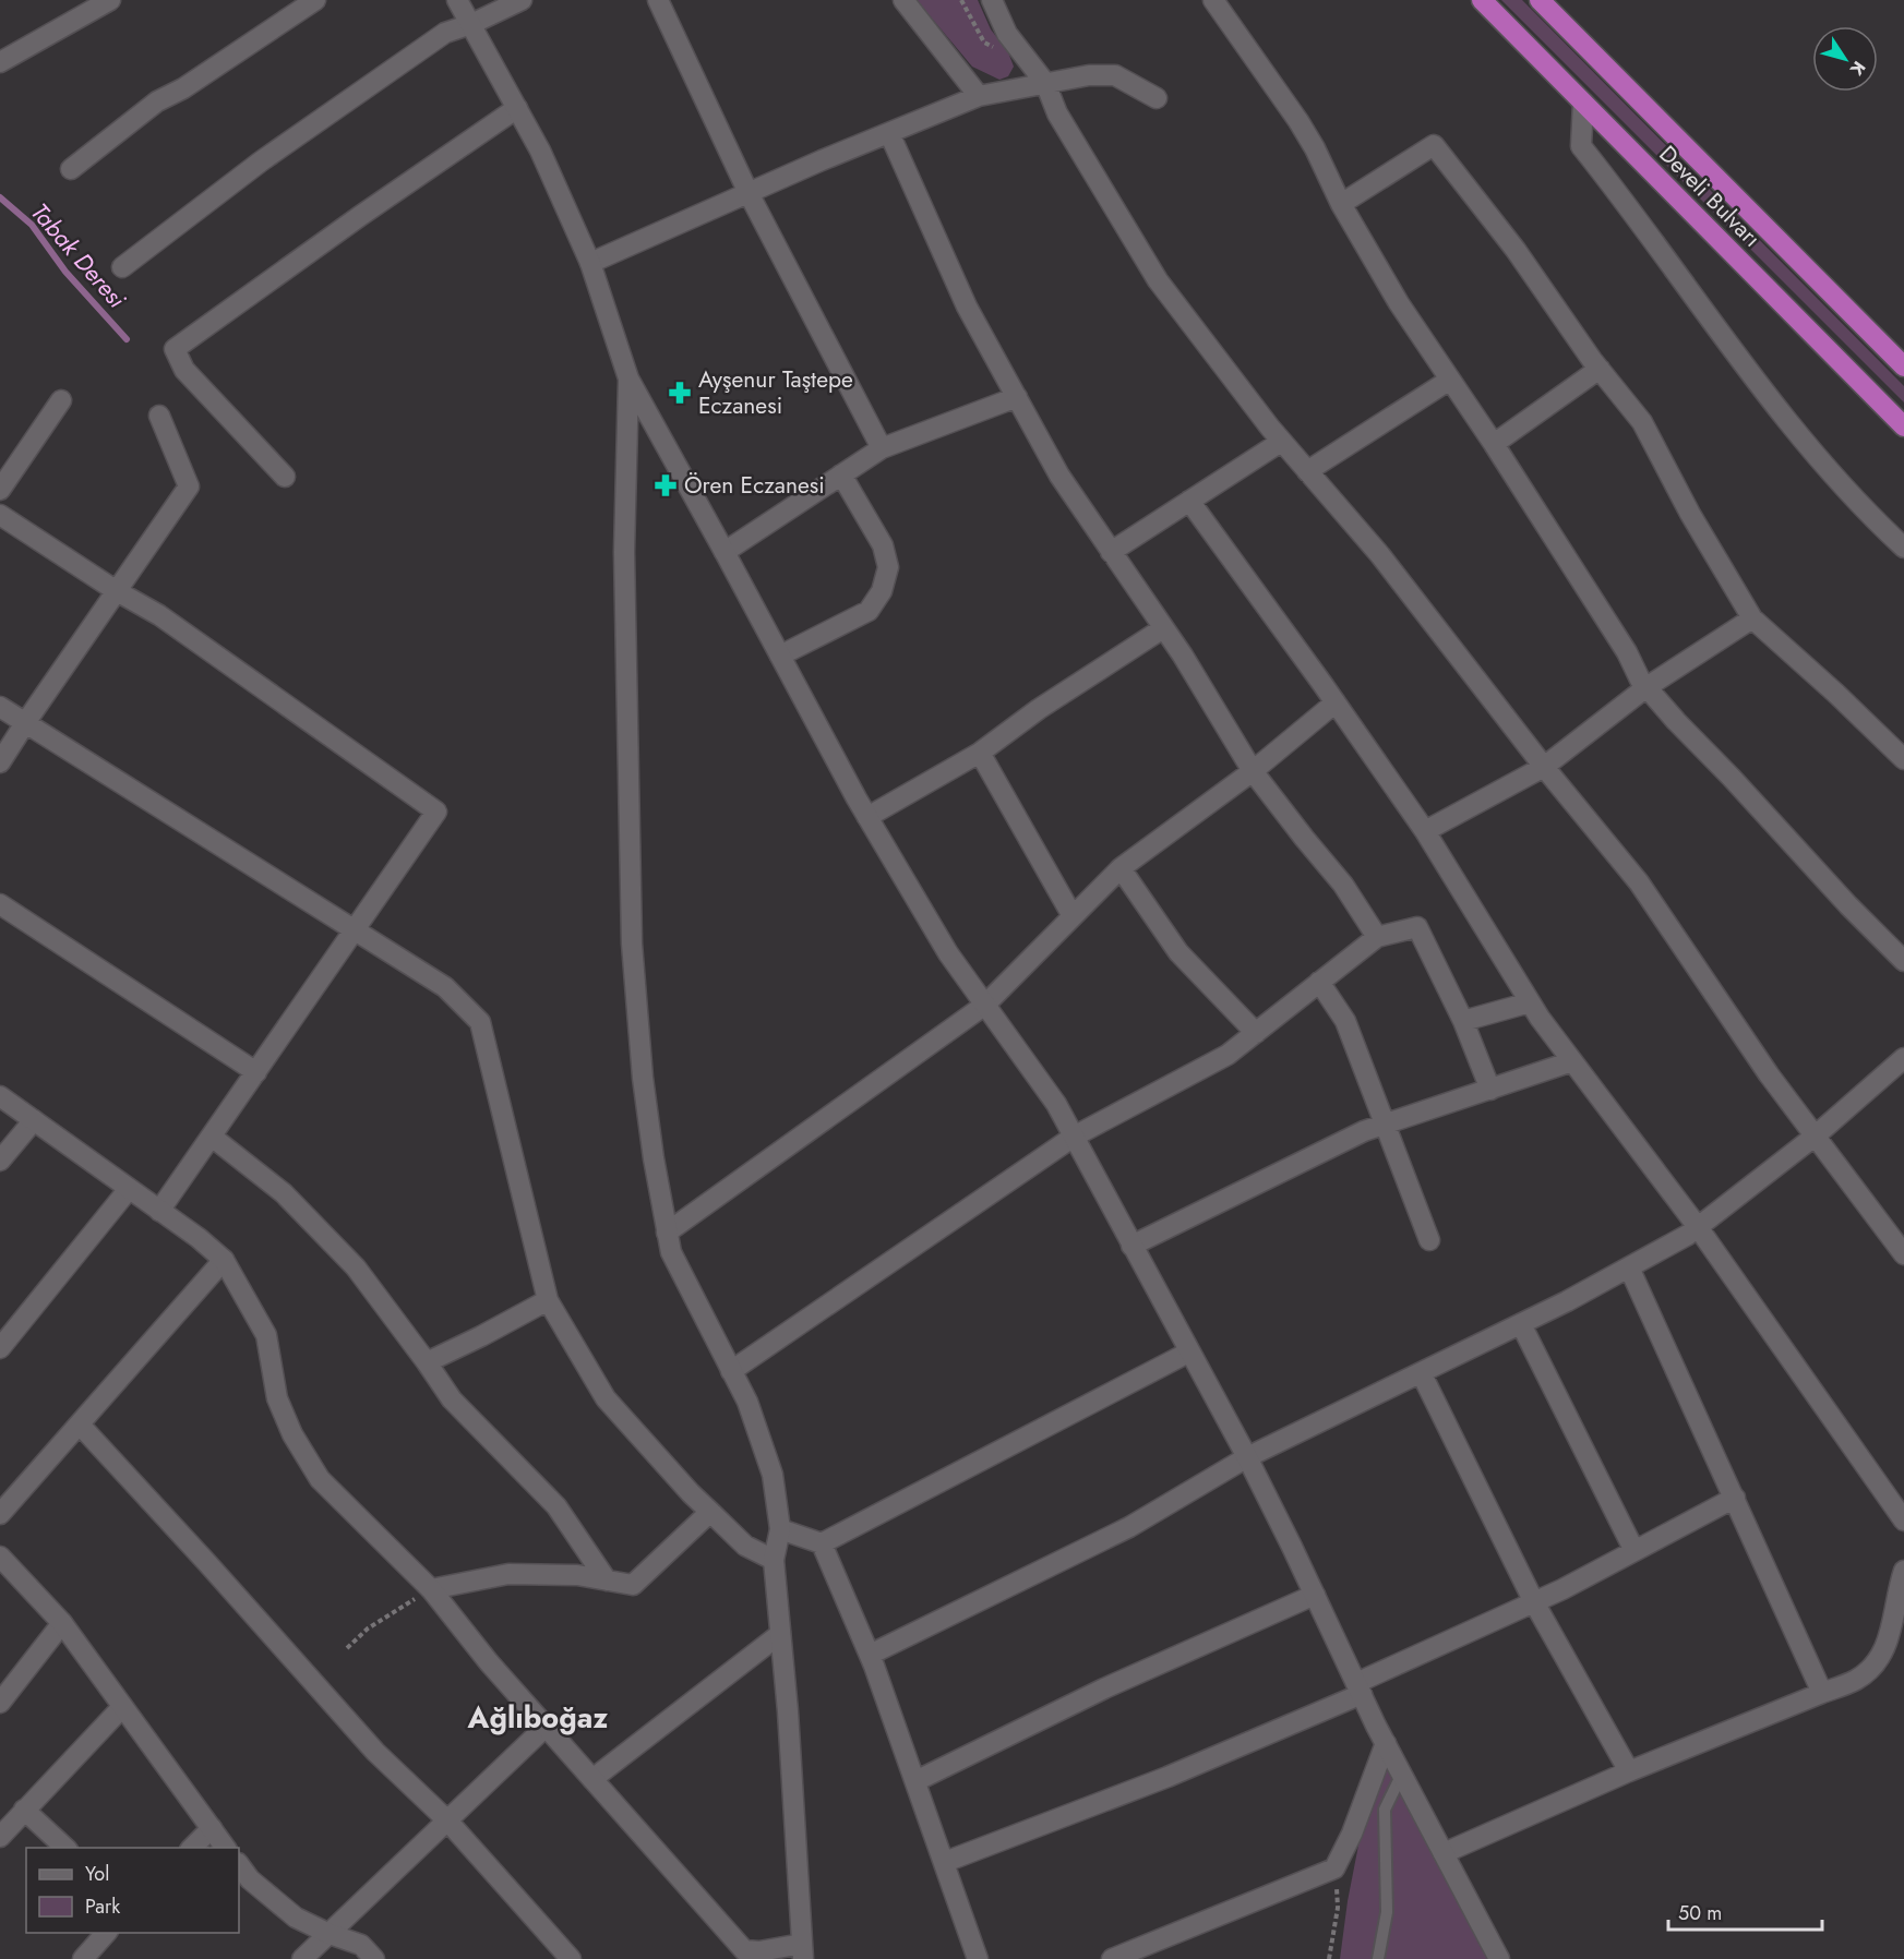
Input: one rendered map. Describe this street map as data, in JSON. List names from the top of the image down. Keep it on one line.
{"streets":{"highway":["Develi Bulvarı"]},"districts":["Ağlıboğaz"],"water":["Tabak Deresi"],"places":{"pharmacy":["Ayşenur Taştepe Eczanesi","Ören Eczanesi"]},"legend":["Yol","Park"],"scale_bar":"50 m","north":"bottom right"}
